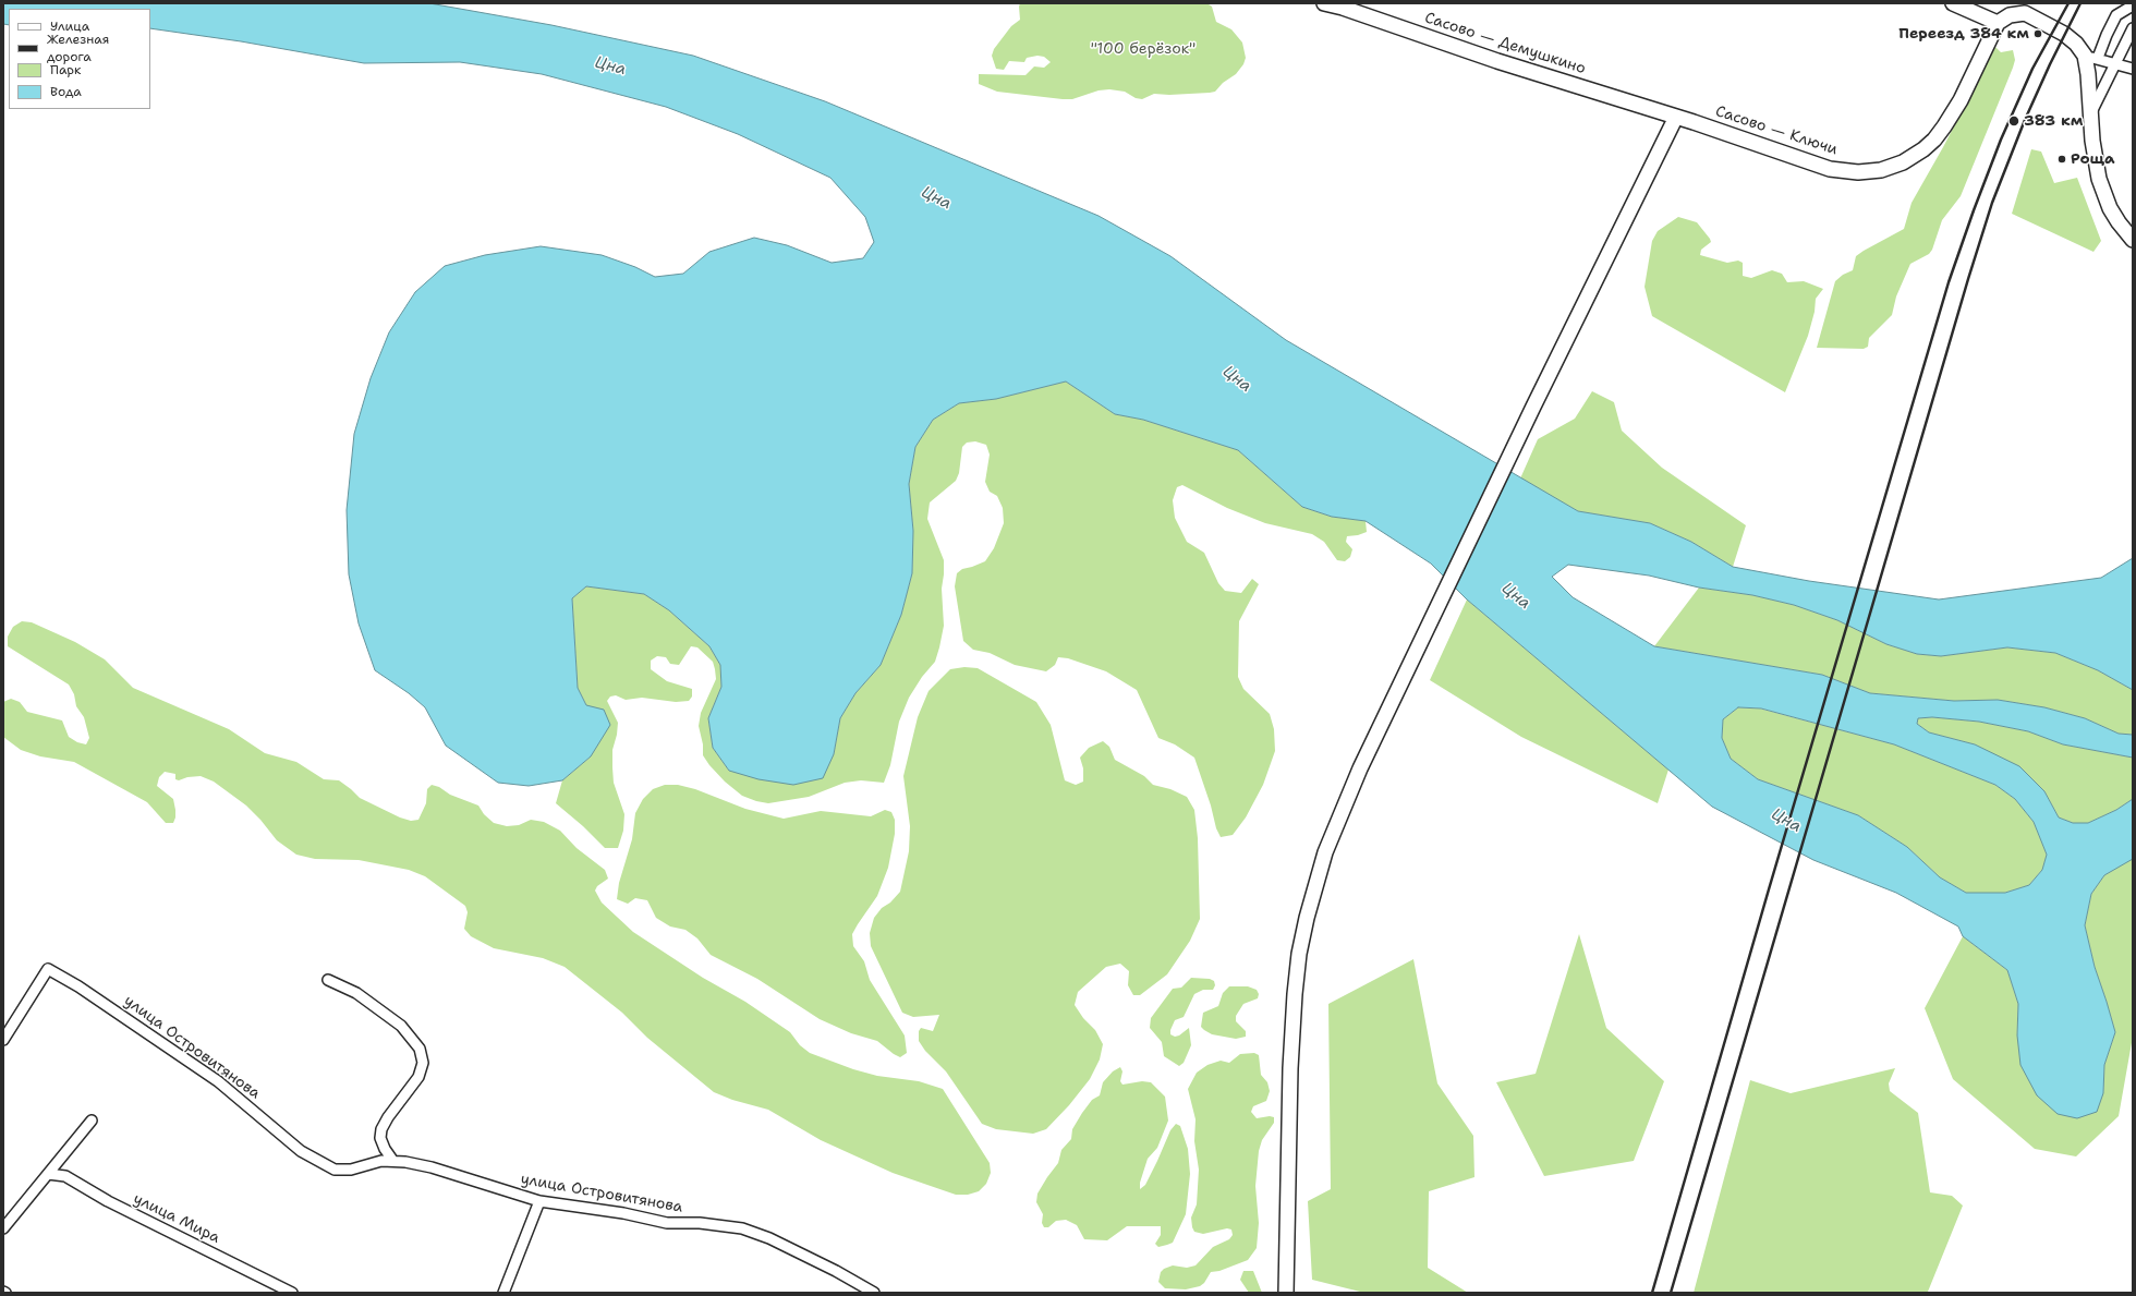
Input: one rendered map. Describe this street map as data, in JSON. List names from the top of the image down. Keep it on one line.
{"streets":{"street":["Сасово — Демушкино","Сасово — Ключи","улица Островитянова","улица Мира"]},"crossings":[["Сасово — Демушкино","Сасово — Ключи"]],"water":["Цна"],"parks":["\"100 берёзок\""],"places":["Переезд 384 км","383 км","Роща"],"legend":["Улица","Железная дорога","Парк","Вода"]}
